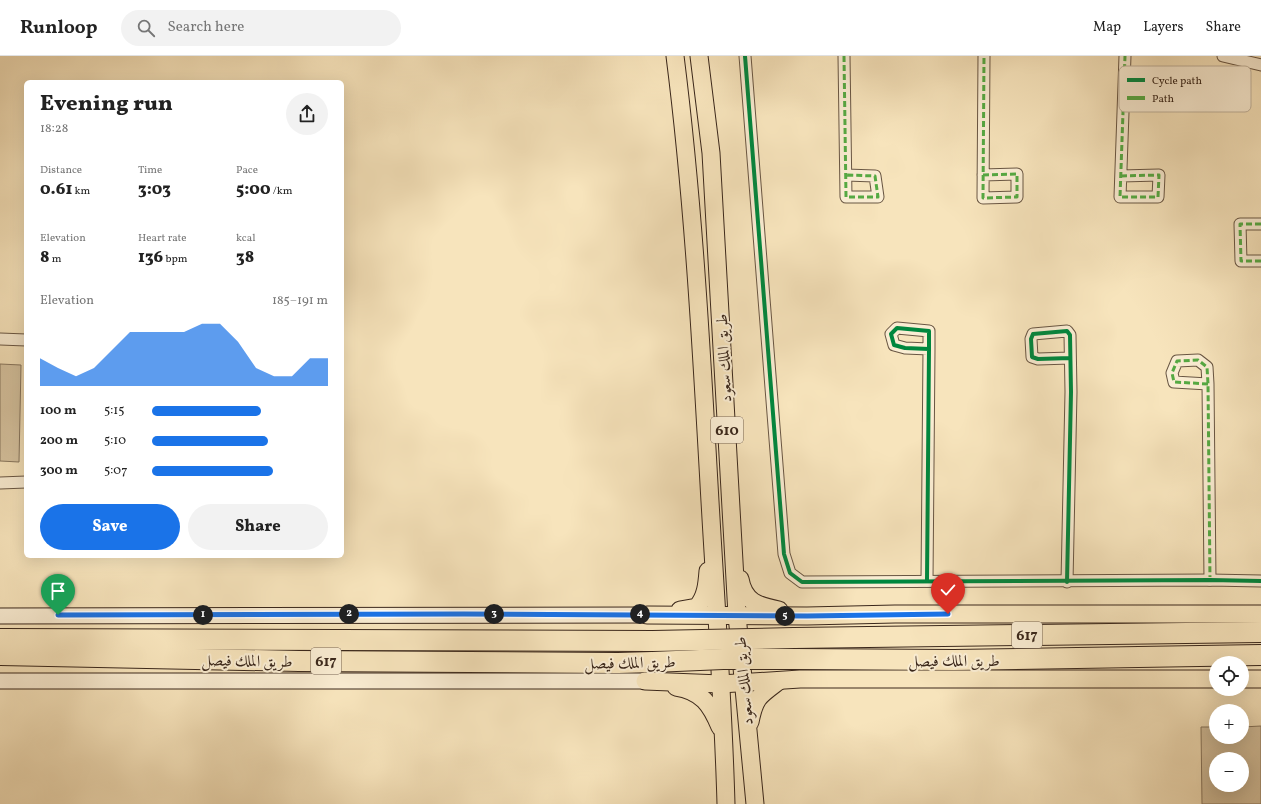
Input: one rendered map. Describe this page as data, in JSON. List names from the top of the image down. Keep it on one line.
{"streets":{"highway":["617","طريق الملك فيصل"],"main road":["طريق الملك سعود","610"]},"legend":["Cycle path","Path"],"page":{"header":"Runloop","search":"Search here","nav":["Map","Layers","Share"],"heading":["Evening run","18:28"],"stats":[["Distance","0.61 km"],["Time","3:03"],["Pace","5:00 /km"],["Elevation","8 m"],["Heart rate","136 bpm"],["kcal","38"]],"chart":["Elevation","185–191 m"],"list":[{"name":"100 m","note":"5:15"},{"name":"200 m","note":"5:10"},{"name":"300 m","note":"5:07"}],"buttons":["Save","Share"],"pins":["2","3","4","1","5"],"map_buttons":["+","−"]}}
